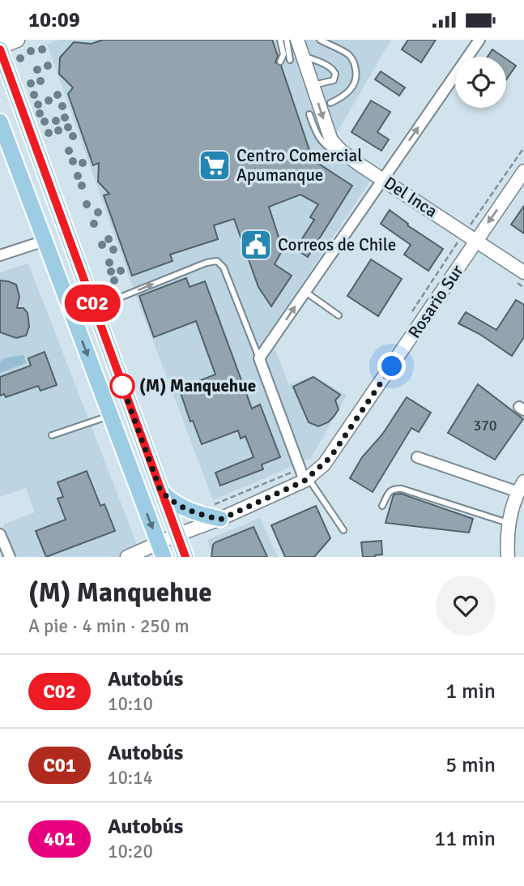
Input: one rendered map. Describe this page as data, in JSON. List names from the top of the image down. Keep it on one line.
{"streets":{"street":["Del Inca","Rosario Sur"]},"crossings":[["Del Inca","Rosario Sur"]],"places":{"supermarket":["Centro Comercial Apumanque"],"public building":["Correos de Chile"],"other":["(M) Manquehue"]},"lines":["bus line C02"],"house_numbers":["370"],"page":{"status":"10:09","on_map":"C02","heading":["(M) Manquehue","A pie · 4 min · 250 m"],"list":[{"mark":"C02","name":"Autobús","note":"10:10","value":"1 min"},{"mark":"C01","name":"Autobús","note":"10:14","value":"5 min"},{"mark":"401","name":"Autobús","note":"10:20","value":"11 min"}]}}
